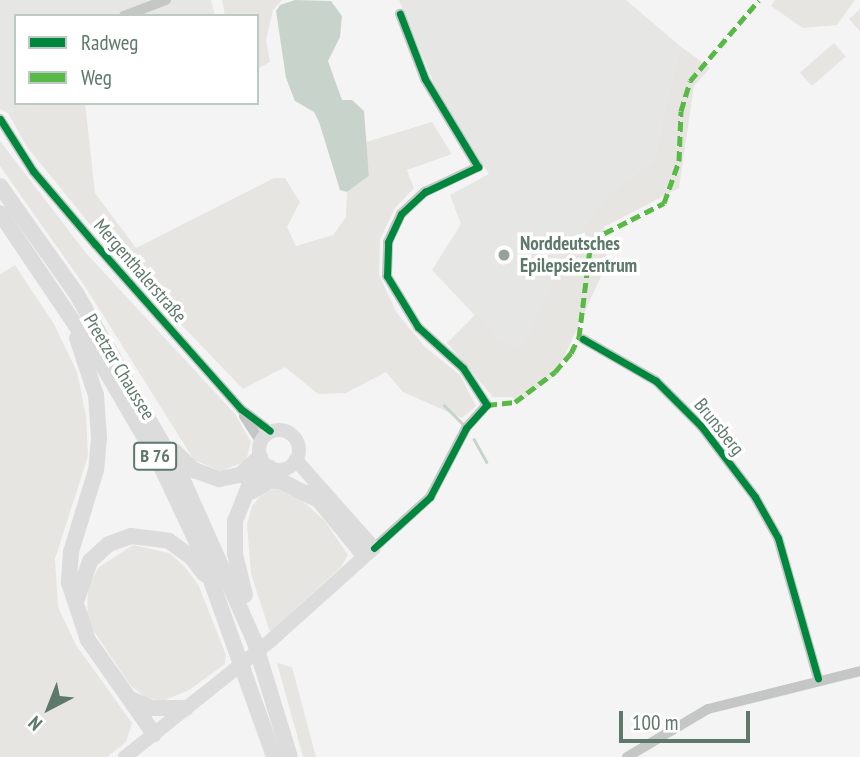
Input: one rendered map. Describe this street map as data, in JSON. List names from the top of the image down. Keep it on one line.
{"streets":{"highway":["Preetzer Chaussee","B 76"],"street":["Mergenthalerstraße","Brunsberg"]},"crossings":[["Mergenthalerstraße","B 76"],["Preetzer Chaussee","B 76"]],"places":["Norddeutsches Epilepsiezentrum"],"legend":["Radweg","Weg"],"scale_bar":"100 m","north":"bottom left"}
